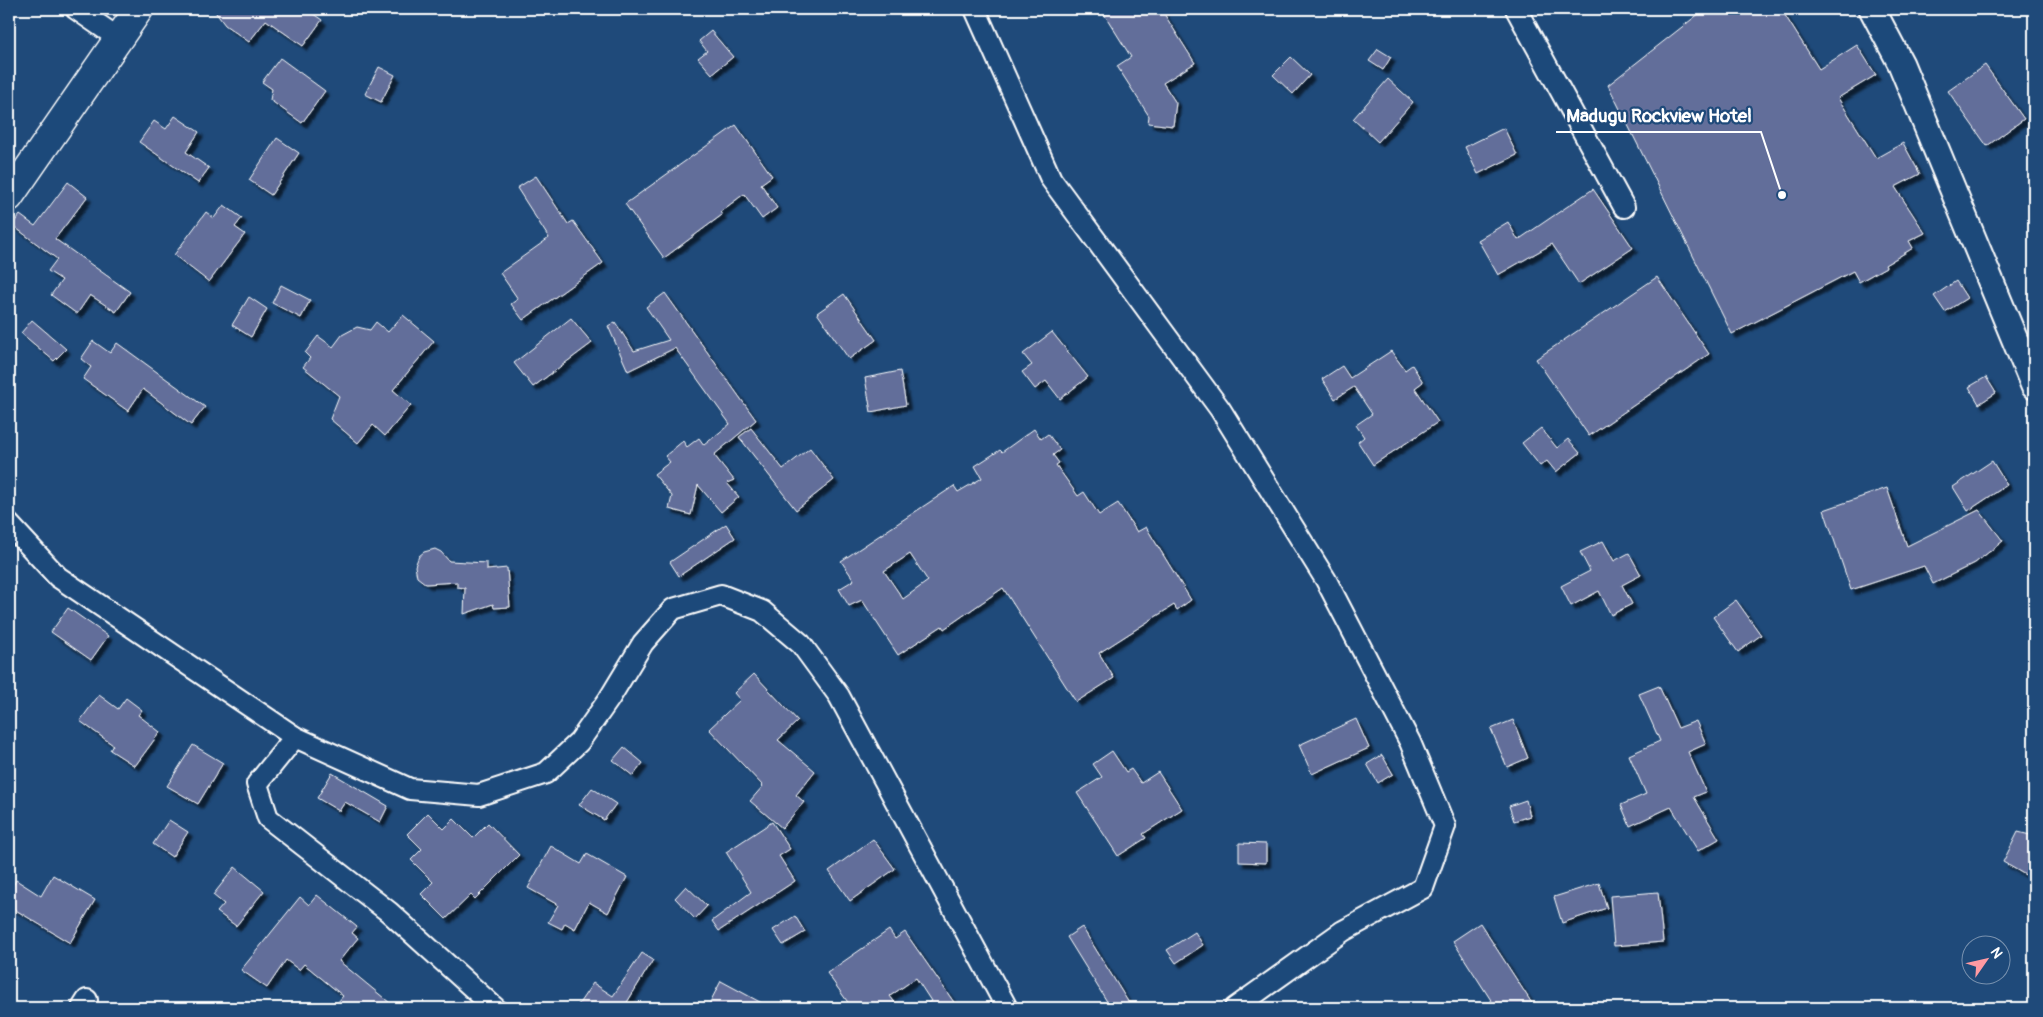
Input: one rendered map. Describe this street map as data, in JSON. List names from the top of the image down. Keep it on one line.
{"places":["Madugu Rockview Hotel"],"north":"top right"}
